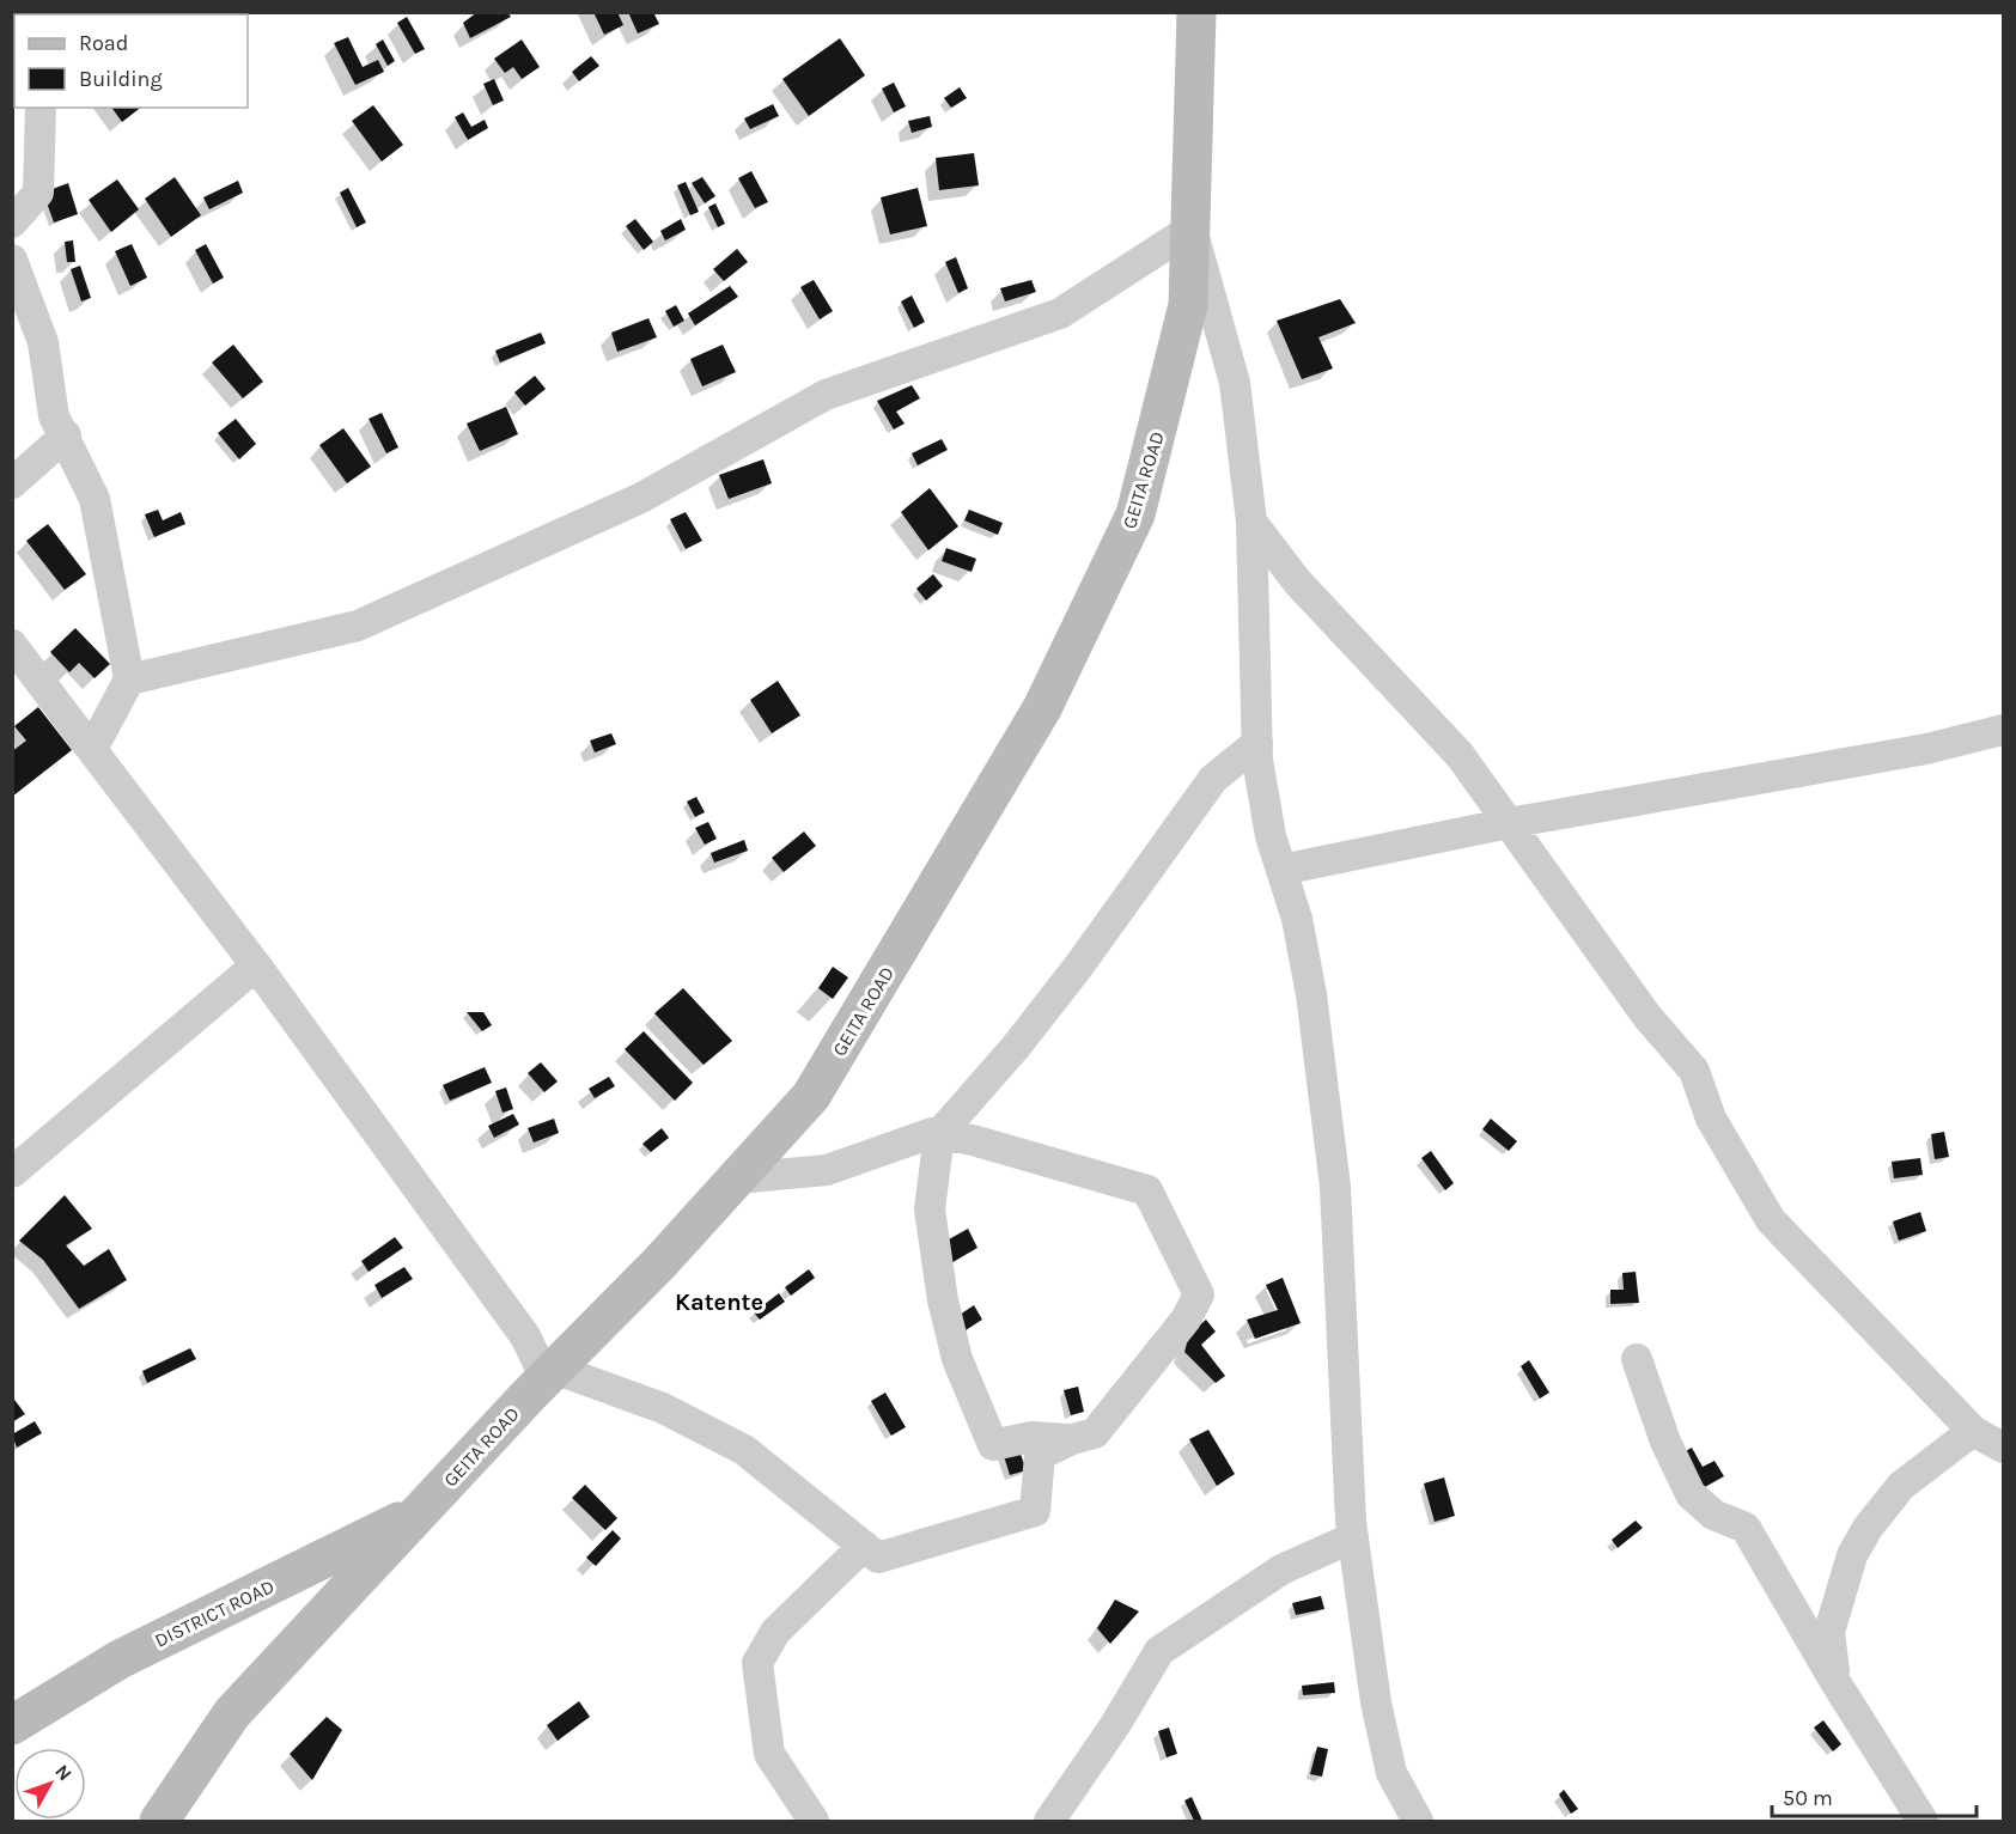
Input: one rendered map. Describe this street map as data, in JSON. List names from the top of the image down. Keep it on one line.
{"streets":{"main road":["GEITA ROAD","DISTRICT ROAD"]},"crossings":[["GEITA ROAD","DISTRICT ROAD"]],"districts":["Katente"],"legend":["Road","Building"],"scale_bar":"50 m","north":"top right"}
